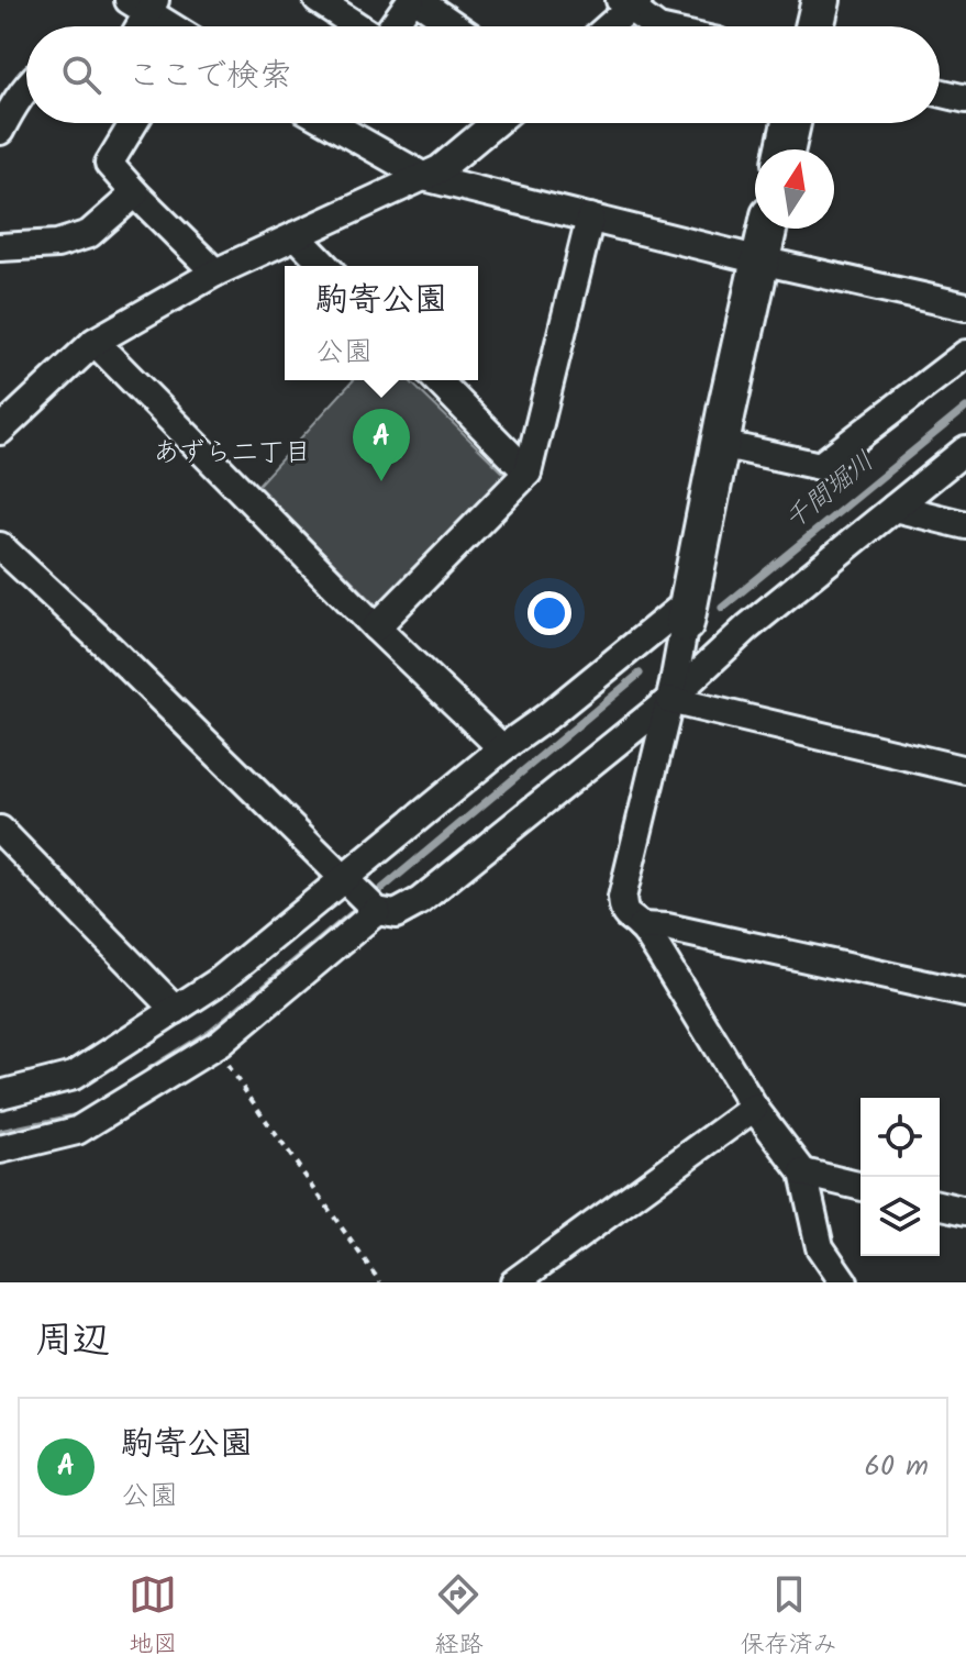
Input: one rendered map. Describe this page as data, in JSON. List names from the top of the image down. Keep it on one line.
{"districts":["あずら二丁目"],"water":["千間堀川"],"north":"top","page":{"search":"ここで検索","popup":["駒寄公園","公園"],"pins":"A","heading":"周辺","list":[{"mark":"A","name":"駒寄公園","note":"公園","value":"60 m"}],"nav":["地図","経路","保存済み"]}}
